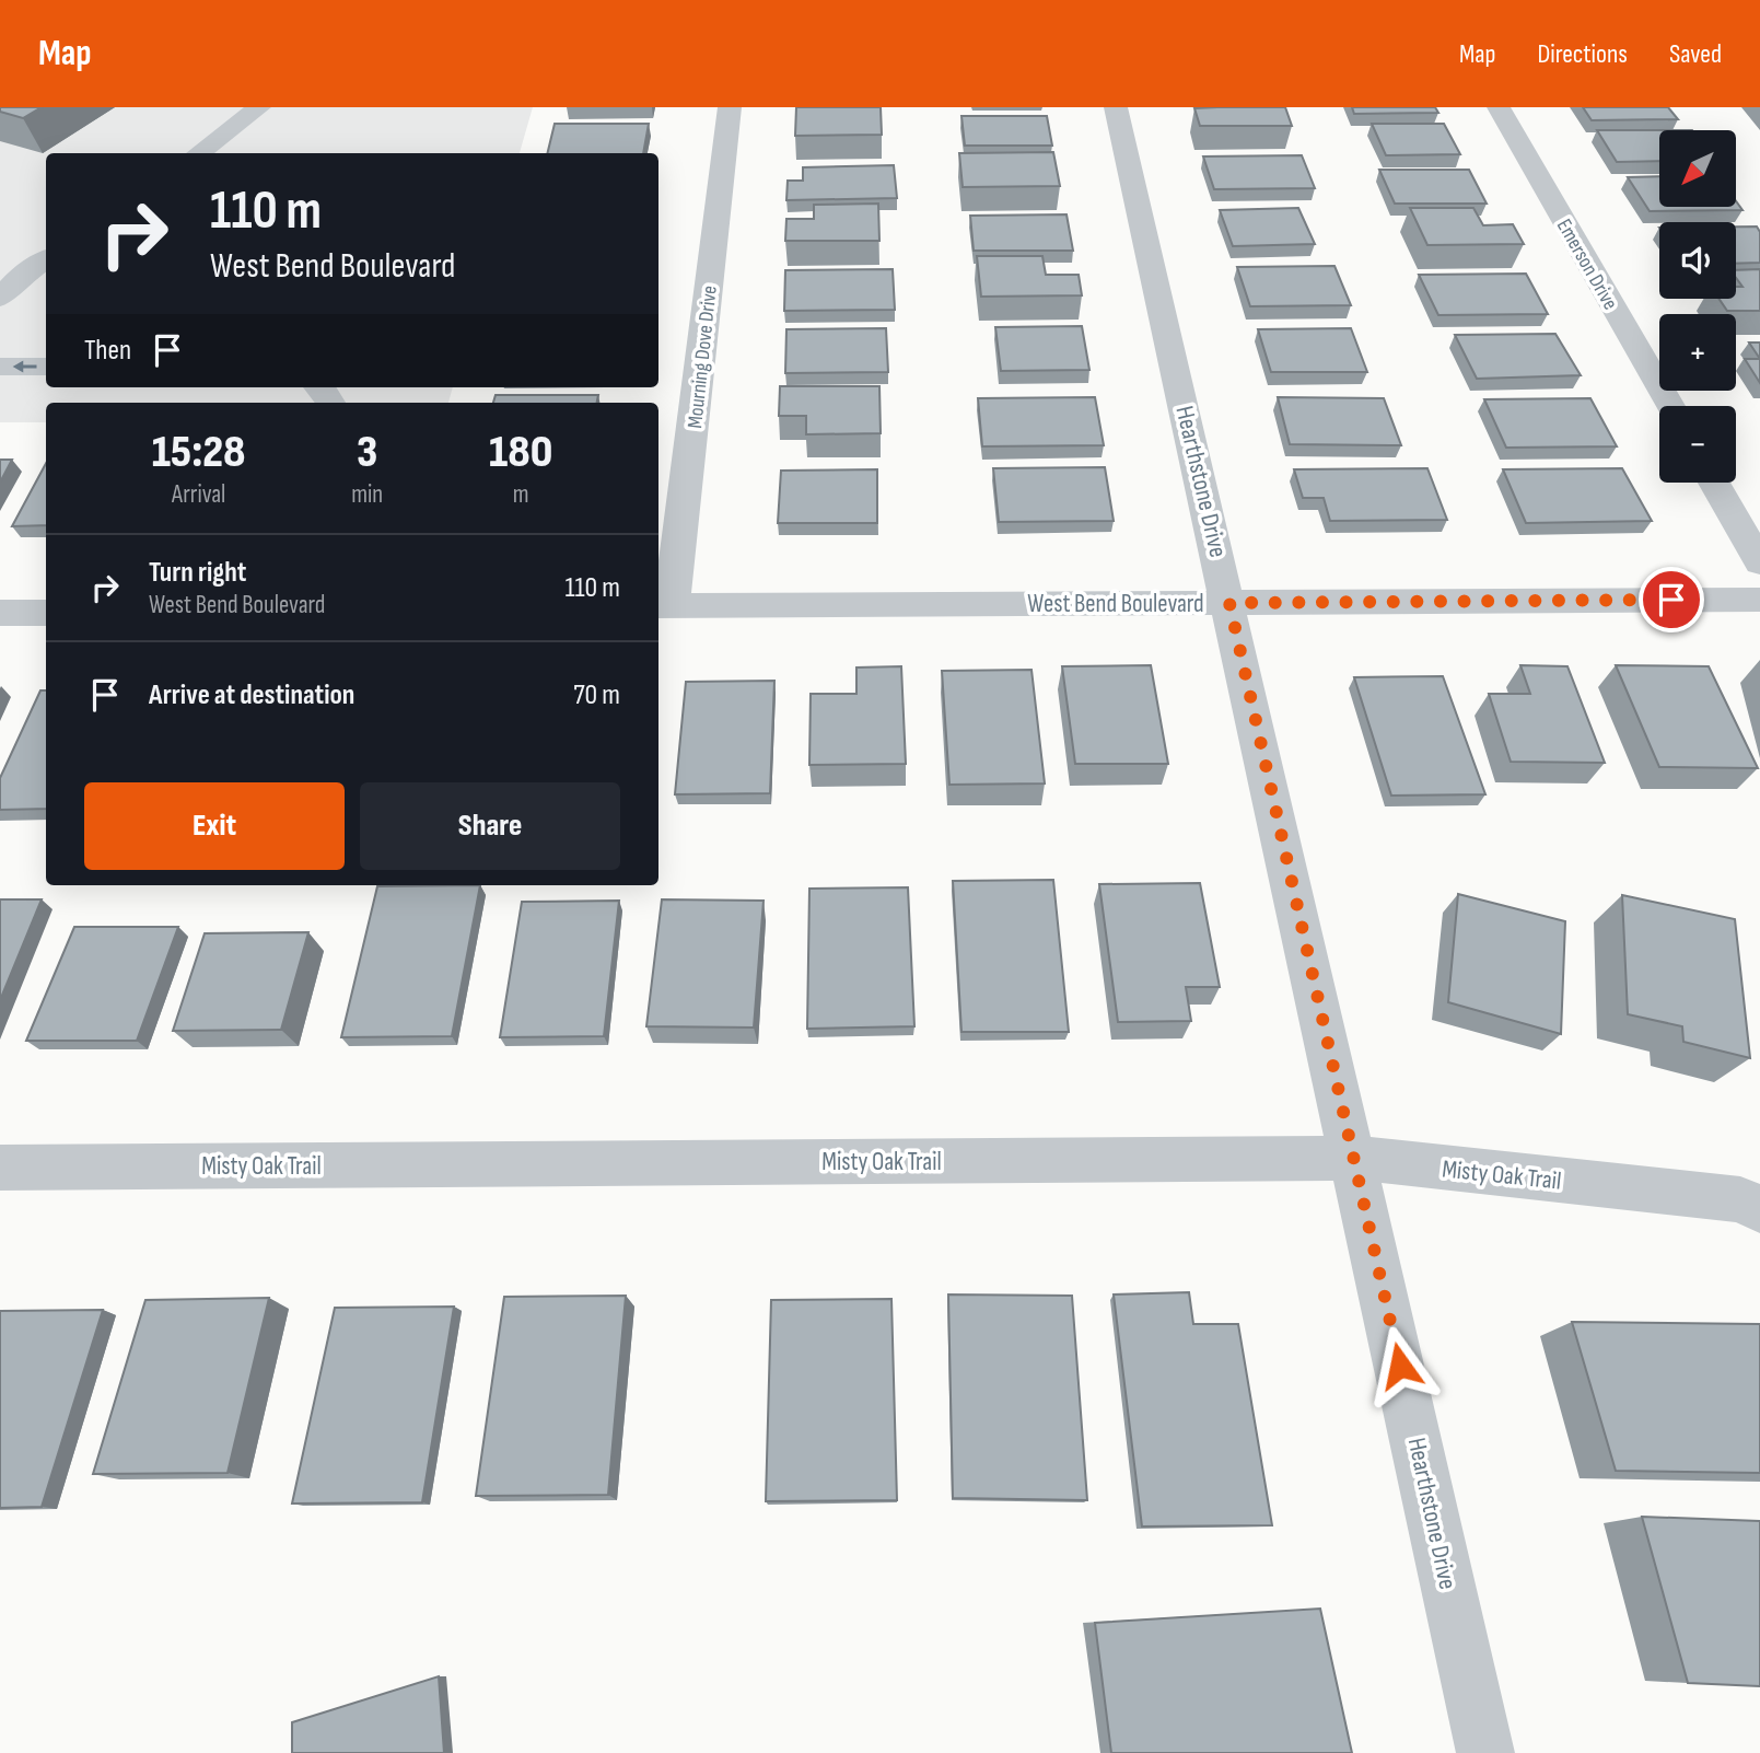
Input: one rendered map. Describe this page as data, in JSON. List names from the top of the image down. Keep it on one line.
{"streets":{"street":["Emerson Drive","Mourning Dove Drive","Hearthstone Drive","West Bend Boulevard","Misty Oak Trail"]},"crossings":[["Mourning Dove Drive","West Bend Boulevard"],["Hearthstone Drive","West Bend Boulevard"],["Hearthstone Drive","Misty Oak Trail"]],"north":"bottom left","page":{"header":"Map","nav":["Map","Directions","Saved"],"map_buttons":["+","−"],"turn":["110 m","West Bend Boulevard"],"then":"Then","eta":["15:28","Arrival","3","min","180","m"],"list":[{"name":"Turn right","note":"West Bend Boulevard","value":"110 m"},{"name":"Arrive at destination","value":"70 m"}],"buttons":["Exit","Share"]}}
